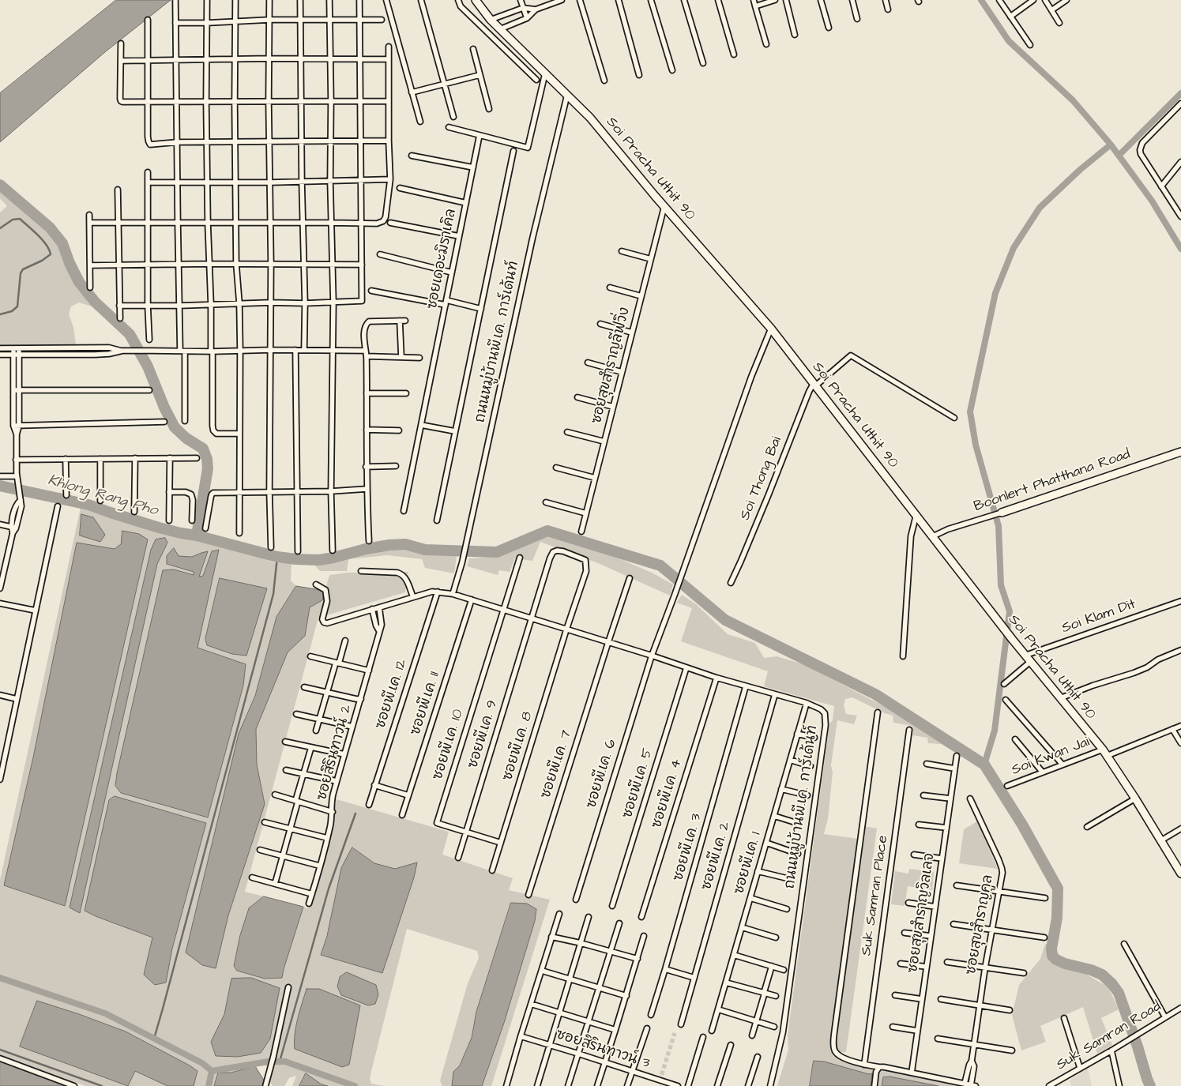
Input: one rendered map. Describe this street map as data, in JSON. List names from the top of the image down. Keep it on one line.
{"streets":{"street":["Soi Pracha Uthit 90","ซอยเดอะมิราเคิล","ถนนหมู่บ้านพี.เค. การ์เด้นท์","ซอยสุขสำราญลีฟวิ่ง","Soi Thong Bai","Boonlert Phatthana Road","Soi Klam Dit","ซอยพี.เค. 12","ซอยพี.เค. 11","ซอยพี.เค. 9","ซอยพี.เค. 10","ซอยพี.เค. 8","ซอยสิรินทาวน์ 2","Soi Kwan Jai","ซอยพี.เค. 7","ซอยพี.เค. 6","ซอยพี.เค. 5","ซอยพี.เค. 4","ซอยพี.เค. 3","ซอยพี.เค. 2","ซอยพี.เค. 1","Suk Samran Place","ซอยสุขสำราญวิลเลจ","ซอยสุขสำราญคูล","Suk Samran Road","ซอยสิรินทาวน์ 3"]},"crossings":[["Soi Pracha Uthit 90","ถนนหมู่บ้านพี.เค. การ์เด้นท์"],["Soi Pracha Uthit 90","ซอยสุขสำราญลีฟวิ่ง"],["Soi Pracha Uthit 90","Soi Thong Bai"],["Soi Pracha Uthit 90","Boonlert Phatthana Road"],["Soi Pracha Uthit 90","Soi Klam Dit"],["Soi Pracha Uthit 90","Soi Kwan Jai"],["ถนนหมู่บ้านพี.เค. การ์เด้นท์","ซอยพี.เค. 12"],["ถนนหมู่บ้านพี.เค. การ์เด้นท์","ซอยพี.เค. 11"],["ถนนหมู่บ้านพี.เค. การ์เด้นท์","ซอยพี.เค. 9"],["ถนนหมู่บ้านพี.เค. การ์เด้นท์","ซอยพี.เค. 10"],["ถนนหมู่บ้านพี.เค. การ์เด้นท์","ซอยพี.เค. 8"],["ถนนหมู่บ้านพี.เค. การ์เด้นท์","ซอยสิรินทาวน์ 2"],["ถนนหมู่บ้านพี.เค. การ์เด้นท์","ซอยพี.เค. 7"],["ถนนหมู่บ้านพี.เค. การ์เด้นท์","ซอยพี.เค. 6"],["ถนนหมู่บ้านพี.เค. การ์เด้นท์","ซอยพี.เค. 5"],["ถนนหมู่บ้านพี.เค. การ์เด้นท์","ซอยพี.เค. 4"],["ถนนหมู่บ้านพี.เค. การ์เด้นท์","ซอยพี.เค. 3"],["ถนนหมู่บ้านพี.เค. การ์เด้นท์","ซอยพี.เค. 2"],["ถนนหมู่บ้านพี.เค. การ์เด้นท์","ซอยพี.เค. 1"],["ซอยพี.เค. 9","ซอยพี.เค. 10"],["ซอยพี.เค. 9","ซอยพี.เค. 8"],["ซอยพี.เค. 10","ซอยพี.เค. 8"]],"water":["Khlong Rang Pho"]}
